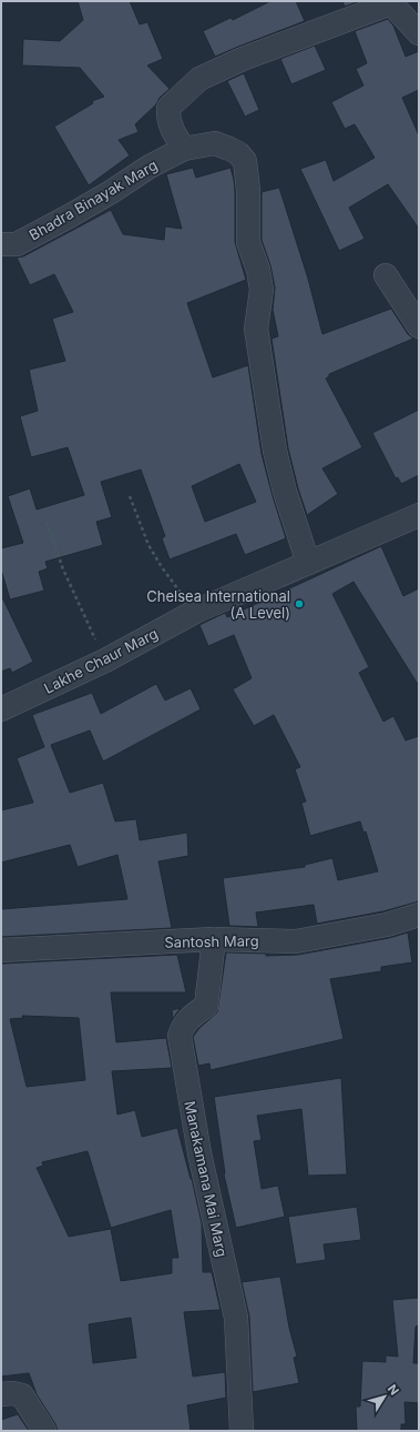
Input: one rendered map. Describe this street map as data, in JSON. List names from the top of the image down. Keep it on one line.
{"streets":{"street":["Bhadra Binayak Marg","Lakhe Chaur Marg","Santosh Marg","Manakamana Mai Marg"]},"crossings":[["Bhadra Binayak Marg","Lakhe Chaur Marg"],["Santosh Marg","Manakamana Mai Marg"]],"places":["Chelsea International (A Level)"],"north":"top right"}
